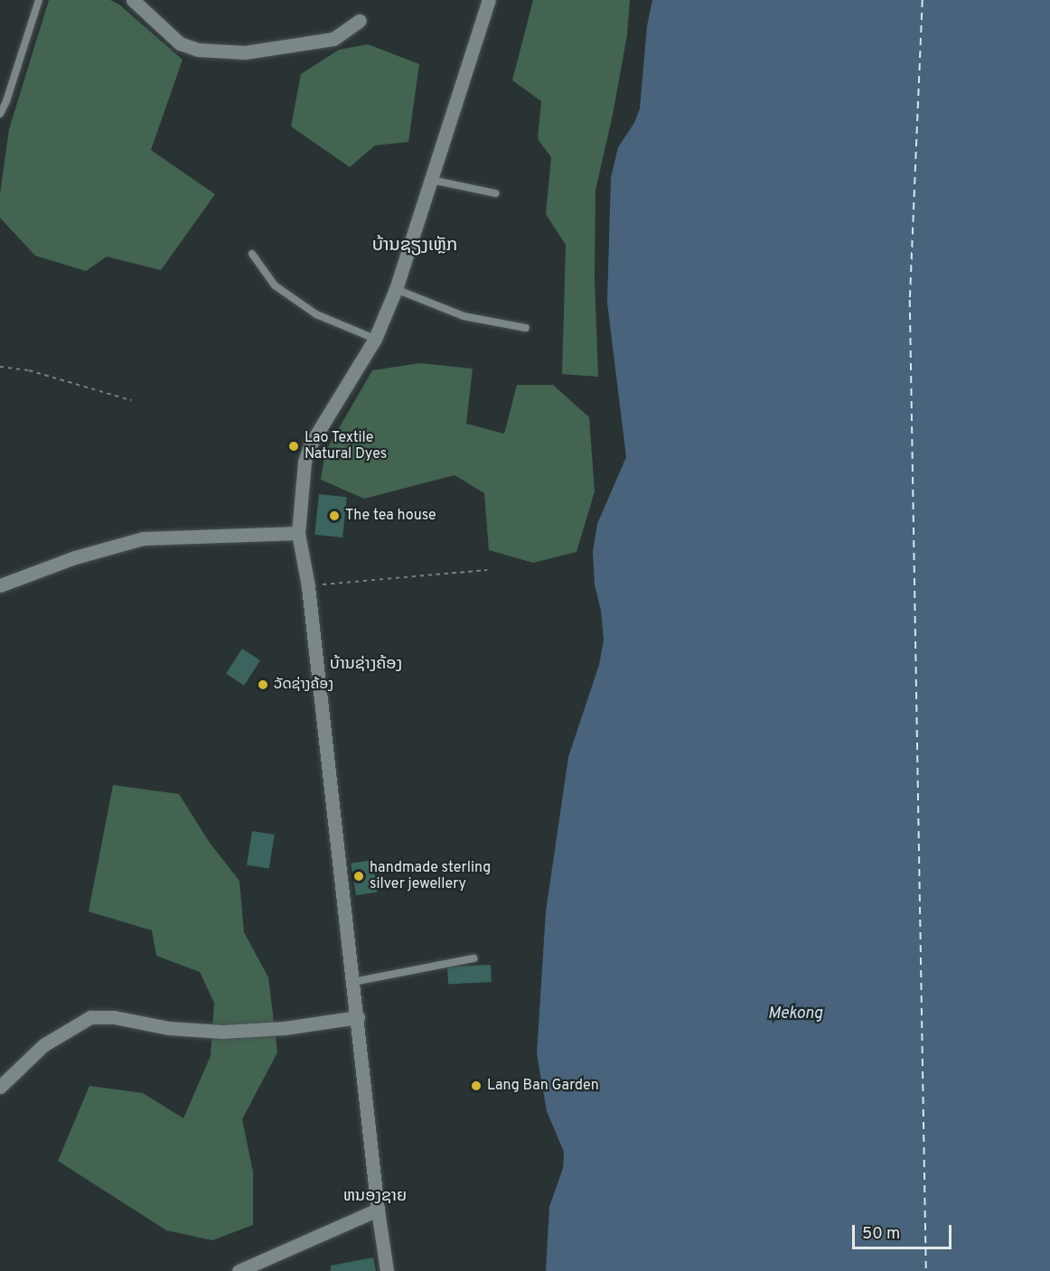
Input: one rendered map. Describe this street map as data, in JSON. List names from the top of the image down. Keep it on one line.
{"districts":["ບ້ານຊຽງເຫຼັກ","ບ້ານຊ່າງຄ້ອງ","ຫນອງຊາຍ"],"water":["Mekong"],"places":["Lao Textile Natural Dyes","The tea house","ວັດຊ່າງຄ້ອງ","handmade sterling silver jewellery","Lang Ban Garden"],"scale_bar":"50 m"}
